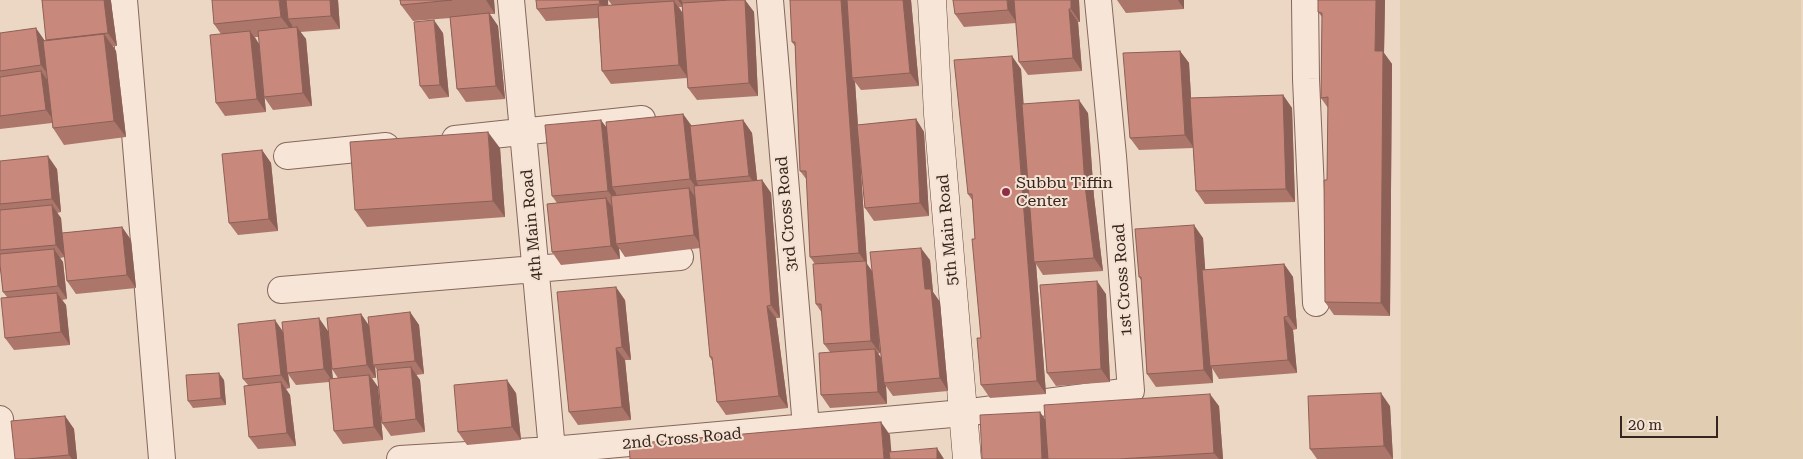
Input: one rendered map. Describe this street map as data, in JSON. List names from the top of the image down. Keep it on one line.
{"streets":{"street":["3rd Cross Road","4th Main Road","5th Main Road","1st Cross Road","2nd Cross Road"]},"crossings":[["3rd Cross Road","2nd Cross Road"],["4th Main Road","2nd Cross Road"],["5th Main Road","1st Cross Road"],["5th Main Road","2nd Cross Road"],["1st Cross Road","2nd Cross Road"]],"places":["Subbu Tiffin Center"],"scale_bar":"20 m"}
